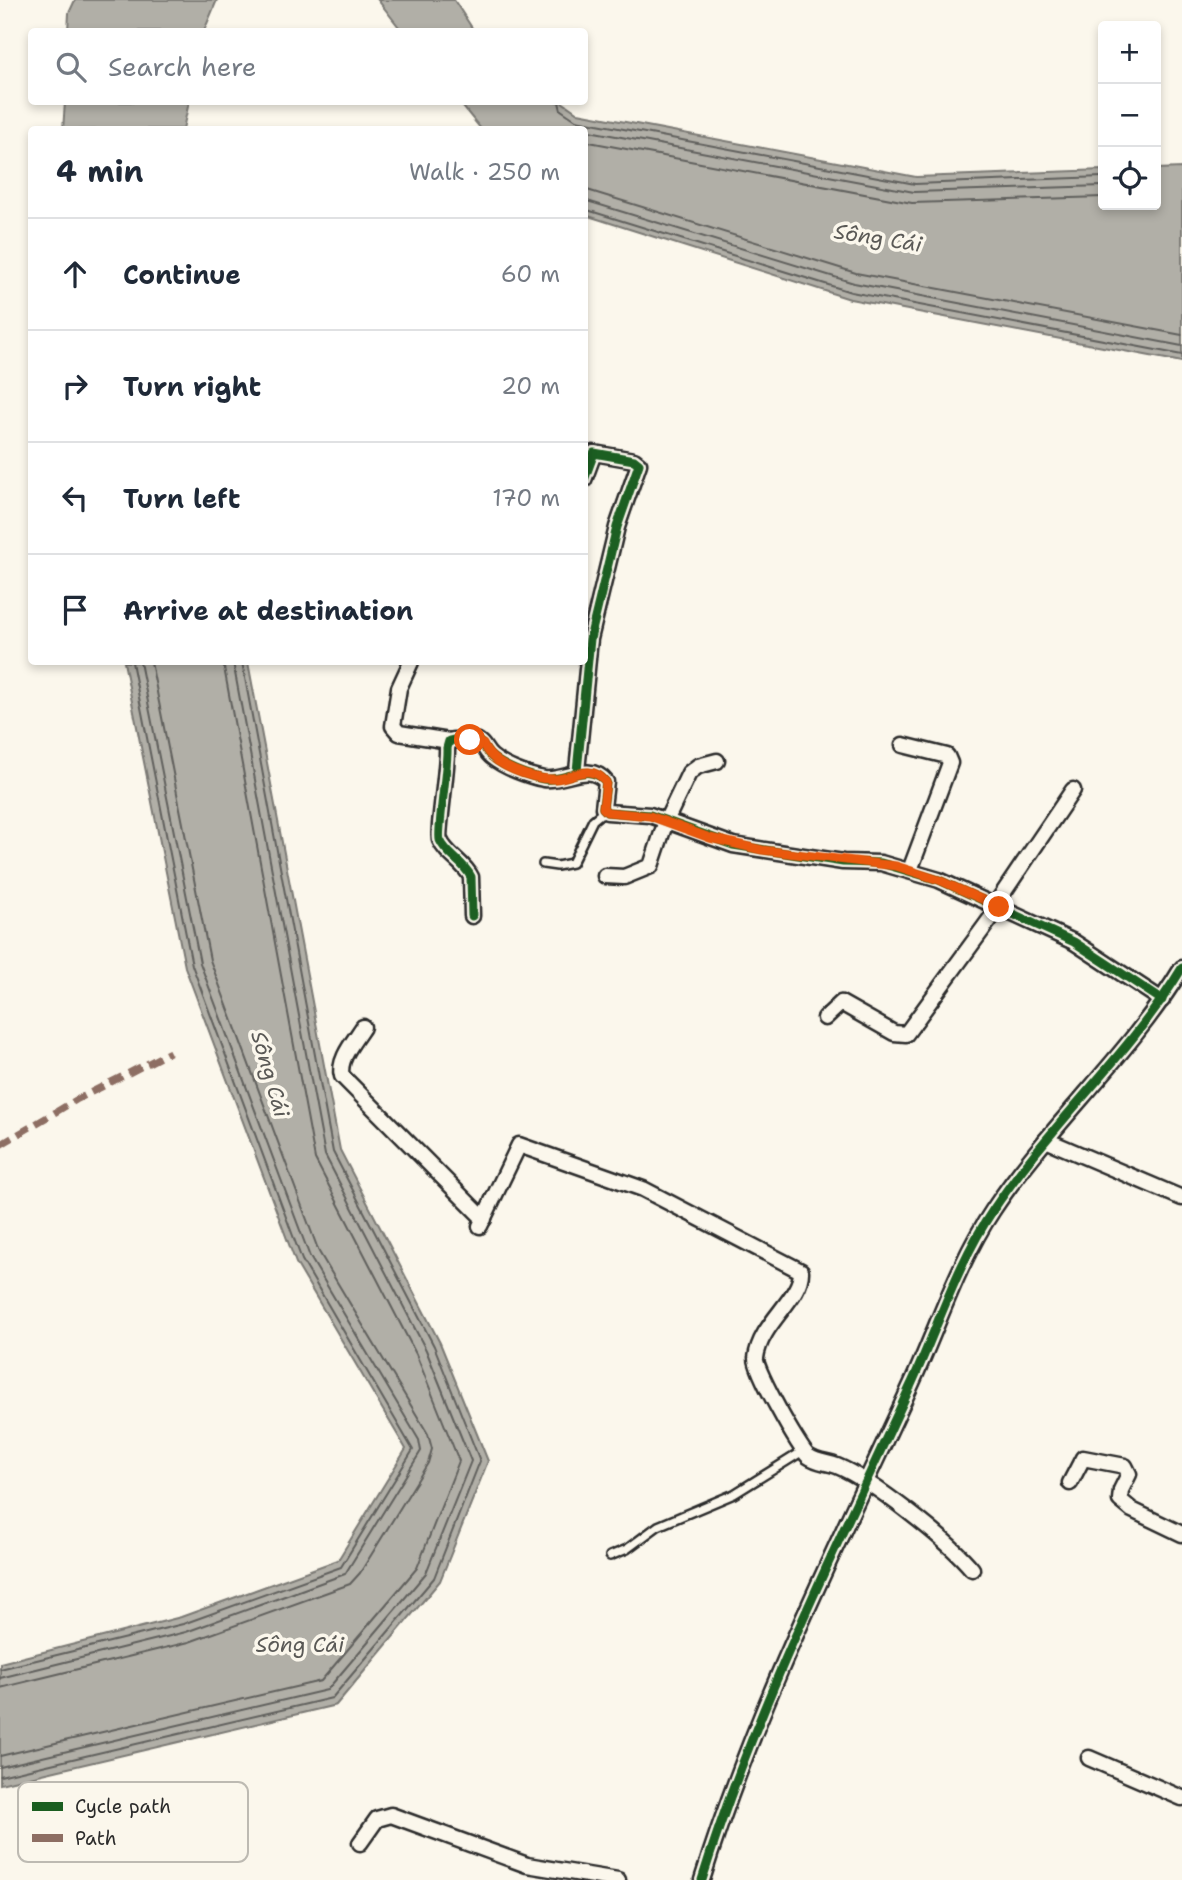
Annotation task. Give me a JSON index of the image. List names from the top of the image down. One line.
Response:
{"water":["Sông Cái"],"legend":["Cycle path","Path"],"page":{"map_buttons":["+","−"],"search":"Search here","heading":["4 min","Walk · 250 m"],"list":[["Continue","60 m"],["Turn right","20 m"],["Turn left","170 m"],"Arrive at destination"]}}
